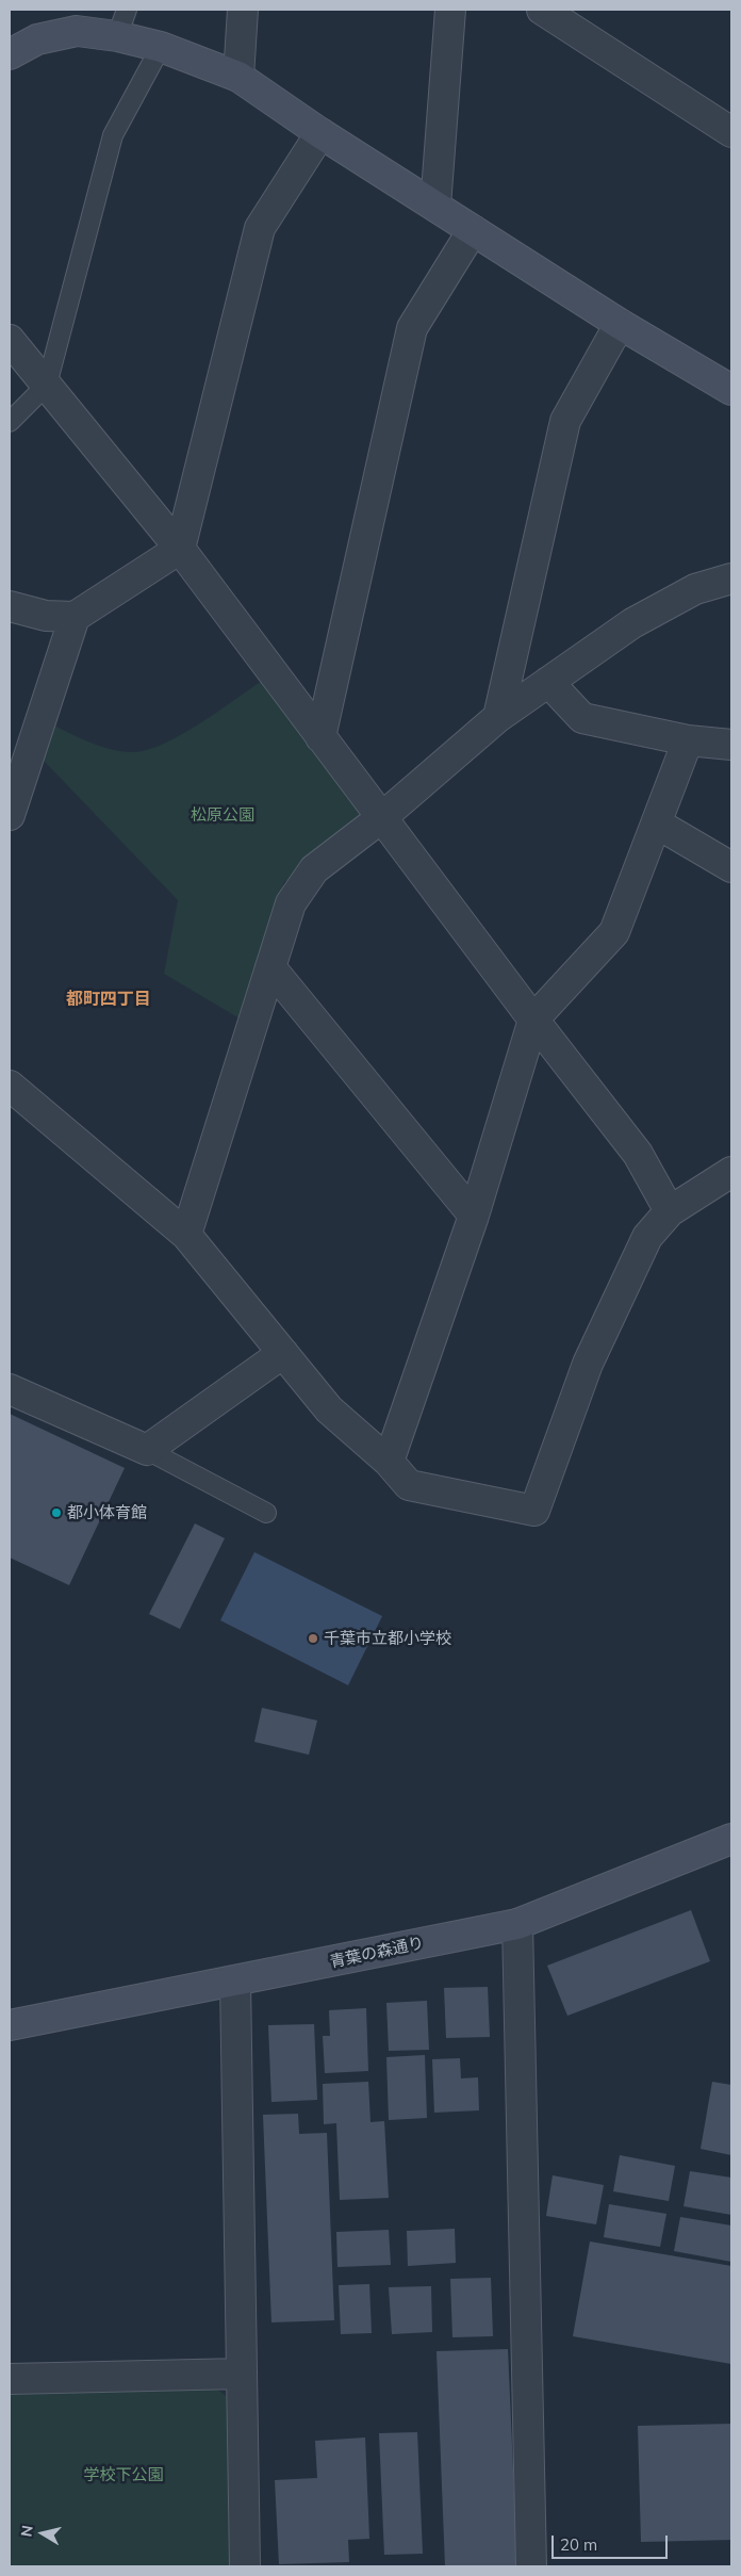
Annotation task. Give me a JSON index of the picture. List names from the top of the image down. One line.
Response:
{"streets":{"street":["青葉の森通り"]},"districts":["都町四丁目"],"parks":["松原公園","学校下公園"],"places":["都小体育館","千葉市立都小学校"],"scale_bar":"20 m","north":"left"}
